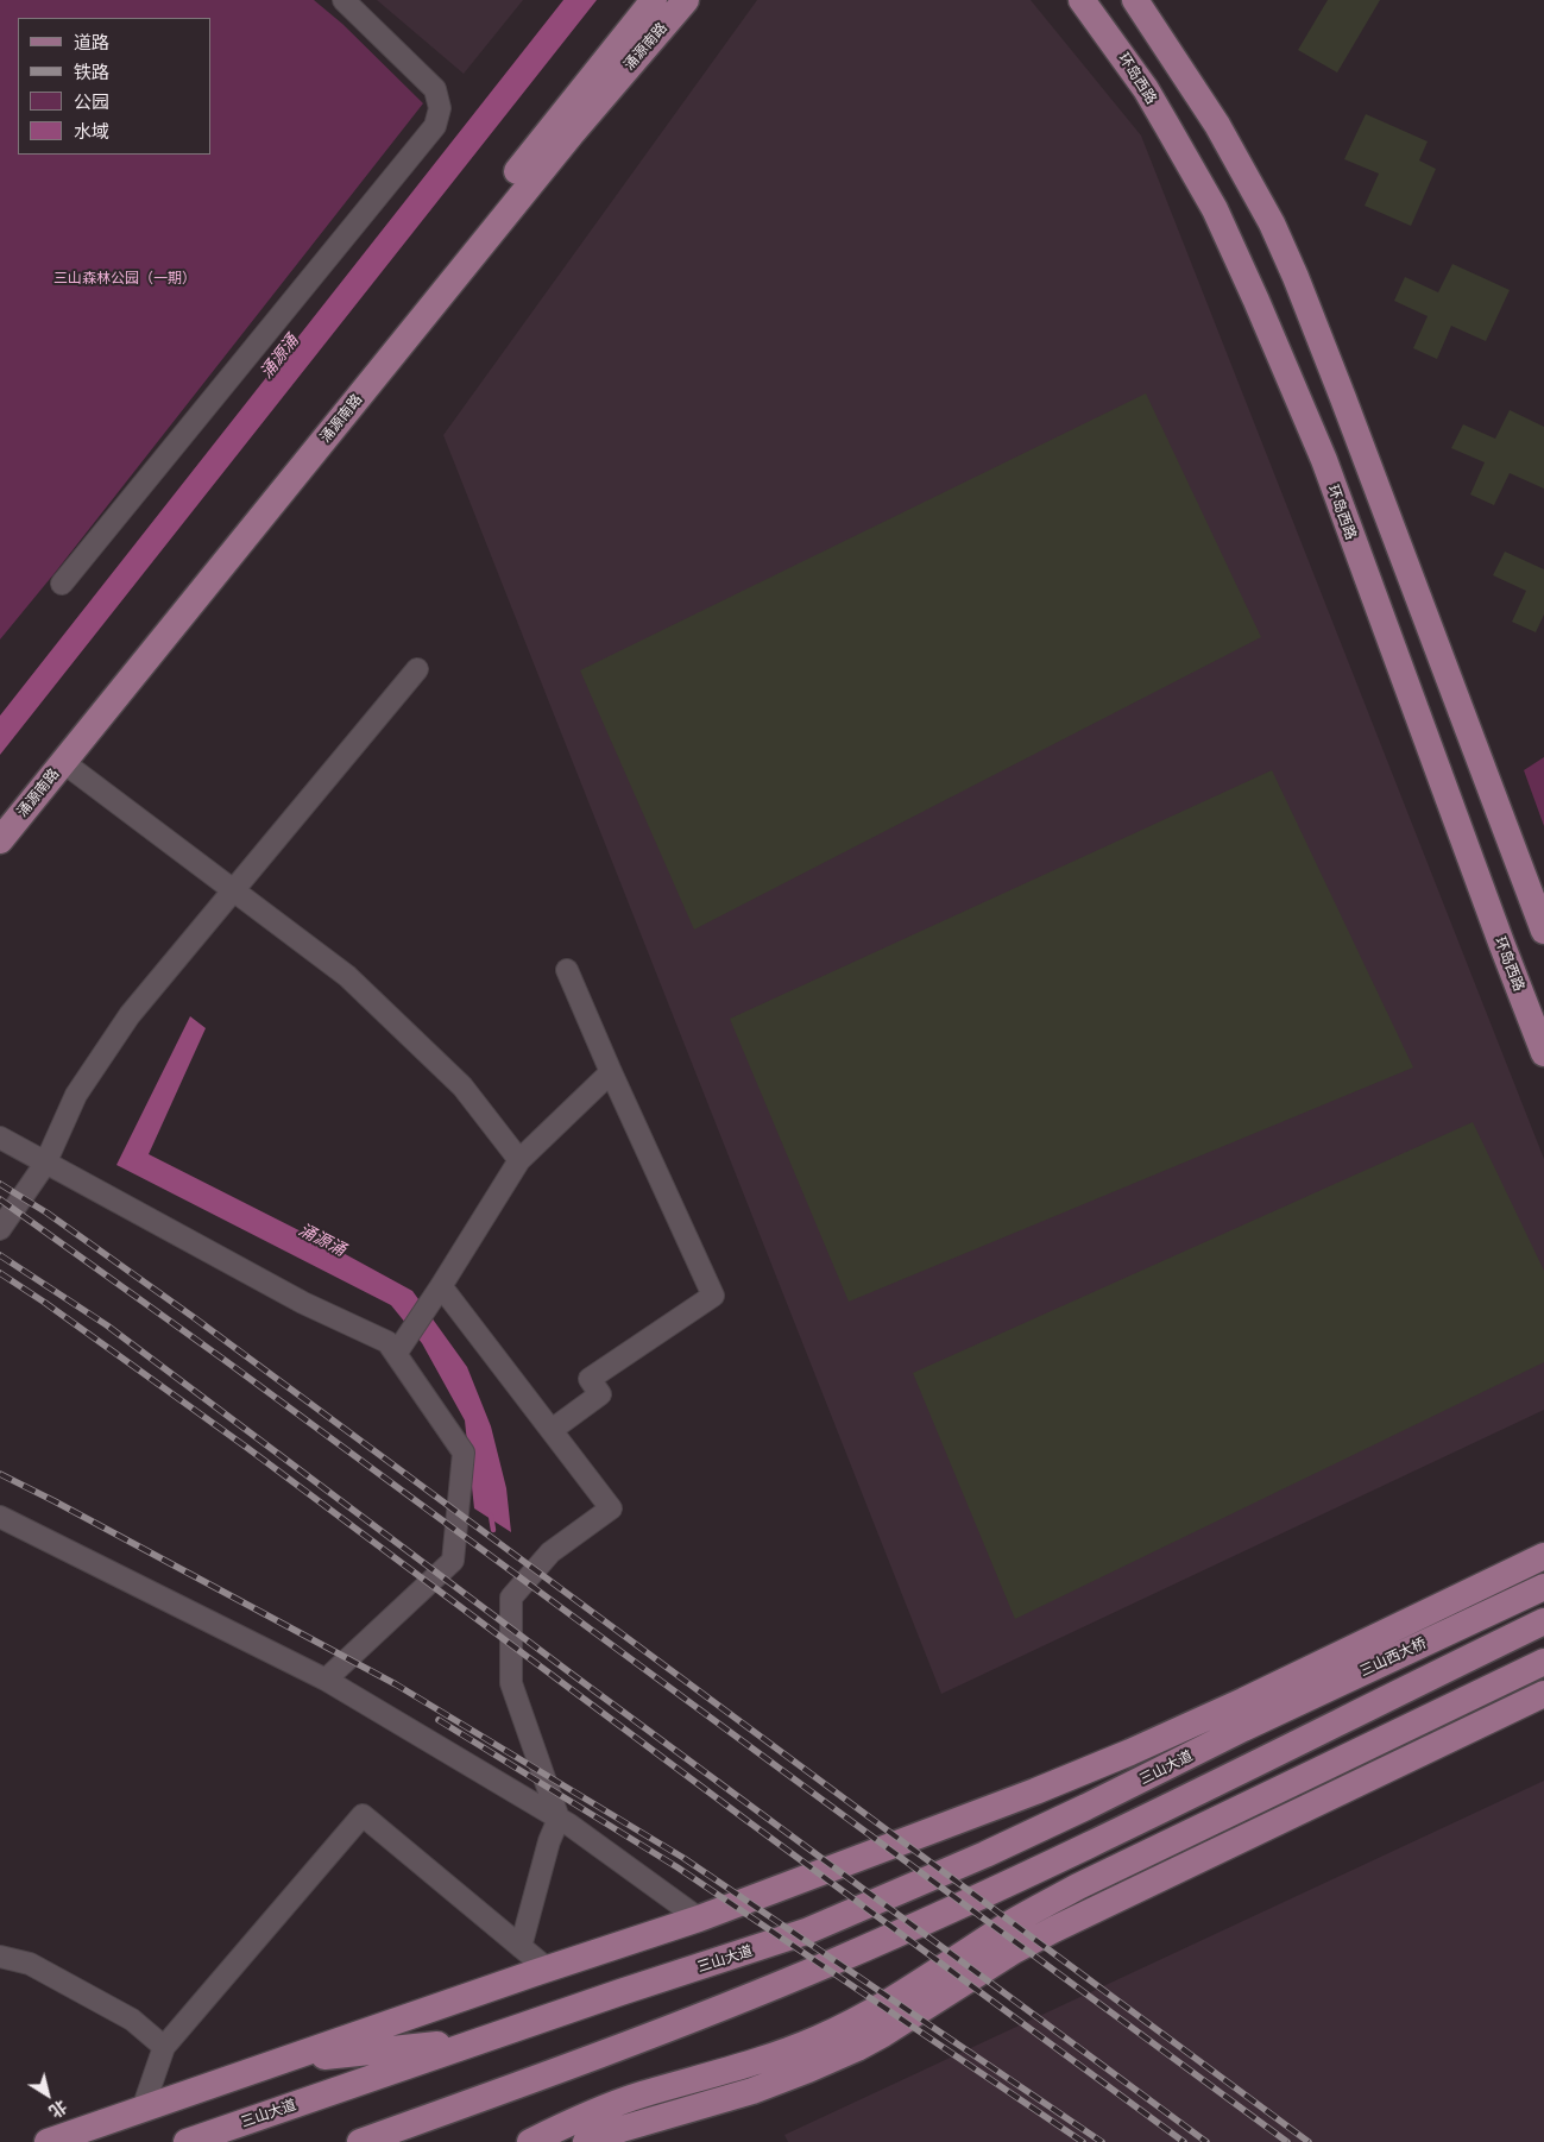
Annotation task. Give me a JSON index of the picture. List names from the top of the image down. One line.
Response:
{"streets":{"main road":["涌源南路","环岛西路","三山西大桥","三山大道"]},"crossings":[["三山西大桥","三山大道"]],"water":["涌源涌"],"parks":["三山森林公园（一期）"],"legend":["道路","铁路","公园","水域"],"north":"bottom right"}
